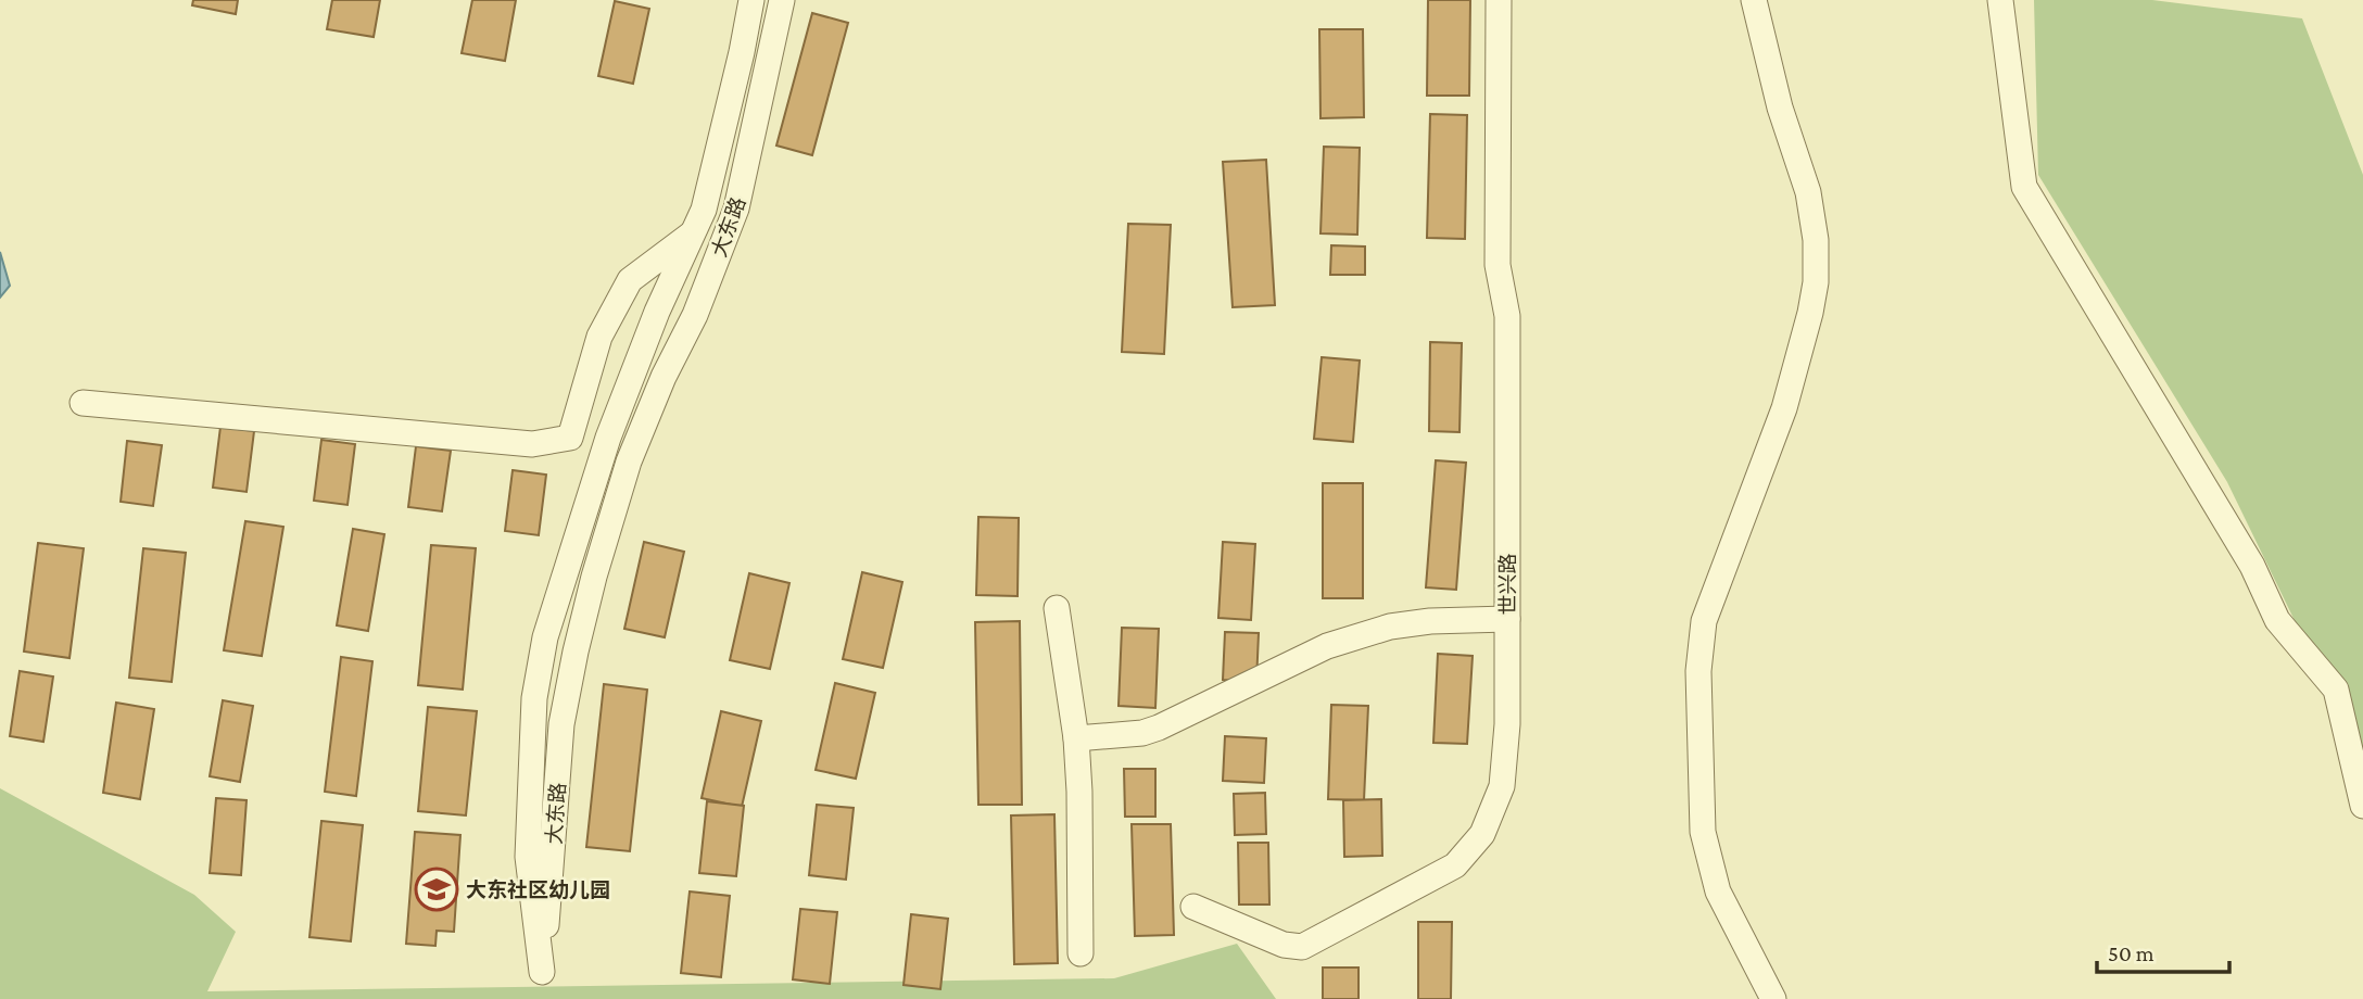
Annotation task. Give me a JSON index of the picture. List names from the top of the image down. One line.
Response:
{"streets":{"street":["大东路","世兴路"]},"places":{"school or university":["大东社区幼儿园"]},"scale_bar":"50 m"}
